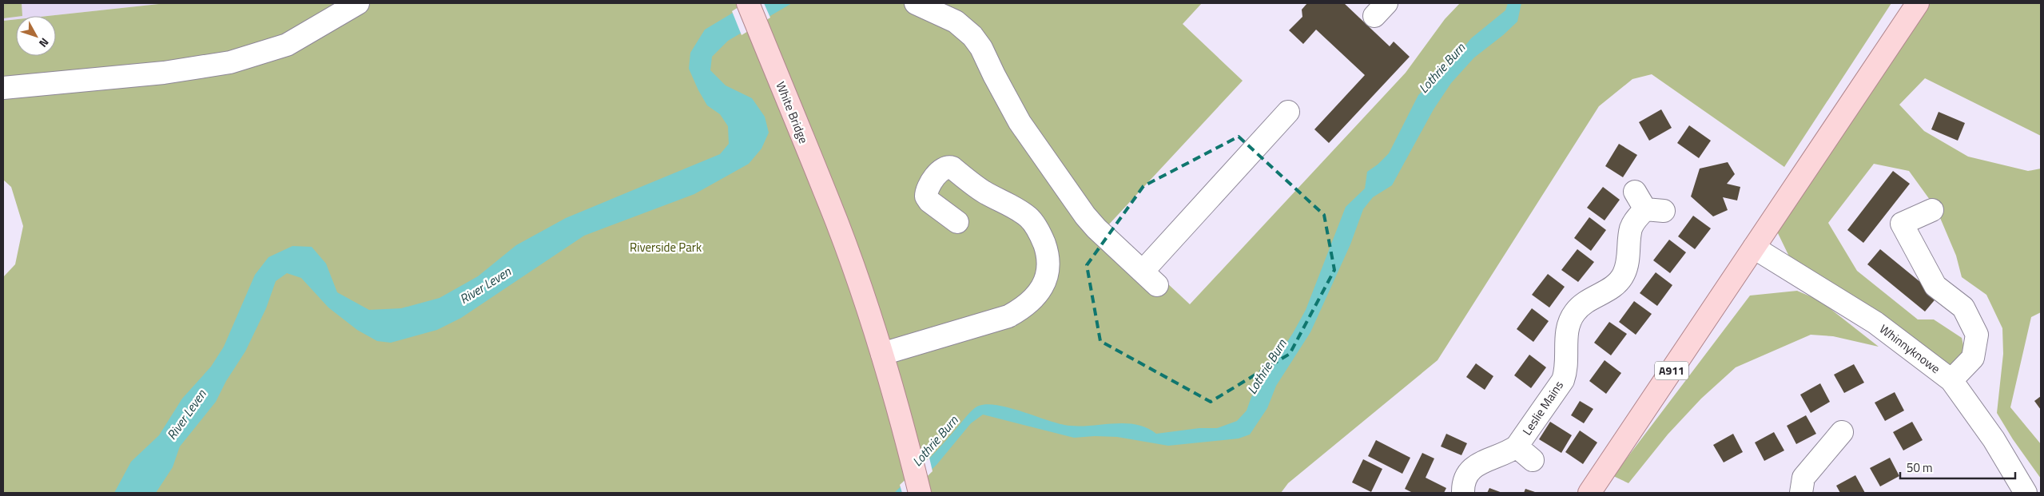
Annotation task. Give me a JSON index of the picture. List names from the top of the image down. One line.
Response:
{"streets":{"main road":["White Bridge","A911"],"street":["Whinnyknowe","Leslie Mains"]},"crossings":[["Whinnyknowe","A911"]],"water":["Lothrie Burn","River Leven"],"parks":["Riverside Park"],"scale_bar":"50 m","north":"bottom right"}
